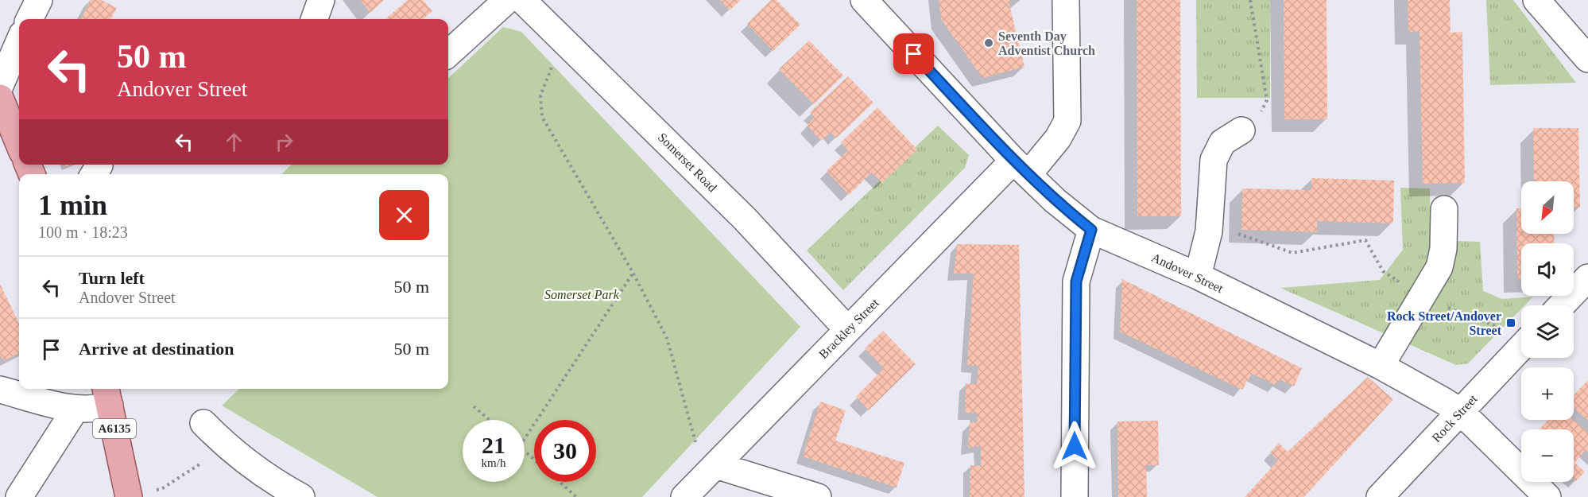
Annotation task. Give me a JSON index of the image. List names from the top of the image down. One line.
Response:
{"streets":{"main road":["A6135"],"street":["Somerset Road","Andover Street","Brackley Street","Rock Street"]},"crossings":[["Somerset Road","Brackley Street"],["Andover Street","Brackley Street"],["Andover Street","Rock Street"]],"parks":["Somerset Park"],"places":{"other":["Seventh Day Adventist Church"],"transit":["Rock Street/Andover Street"]},"north":"bottom left","page":{"turn":["50 m","Andover Street"],"heading":["1 min","100 m · 18:23"],"map_buttons":["+","−"],"list":[{"name":"Turn left","note":"Andover Street","value":"50 m"},{"name":"Arrive at destination","value":"50 m"}],"speed":"21 km/h","limit":"30"}}
